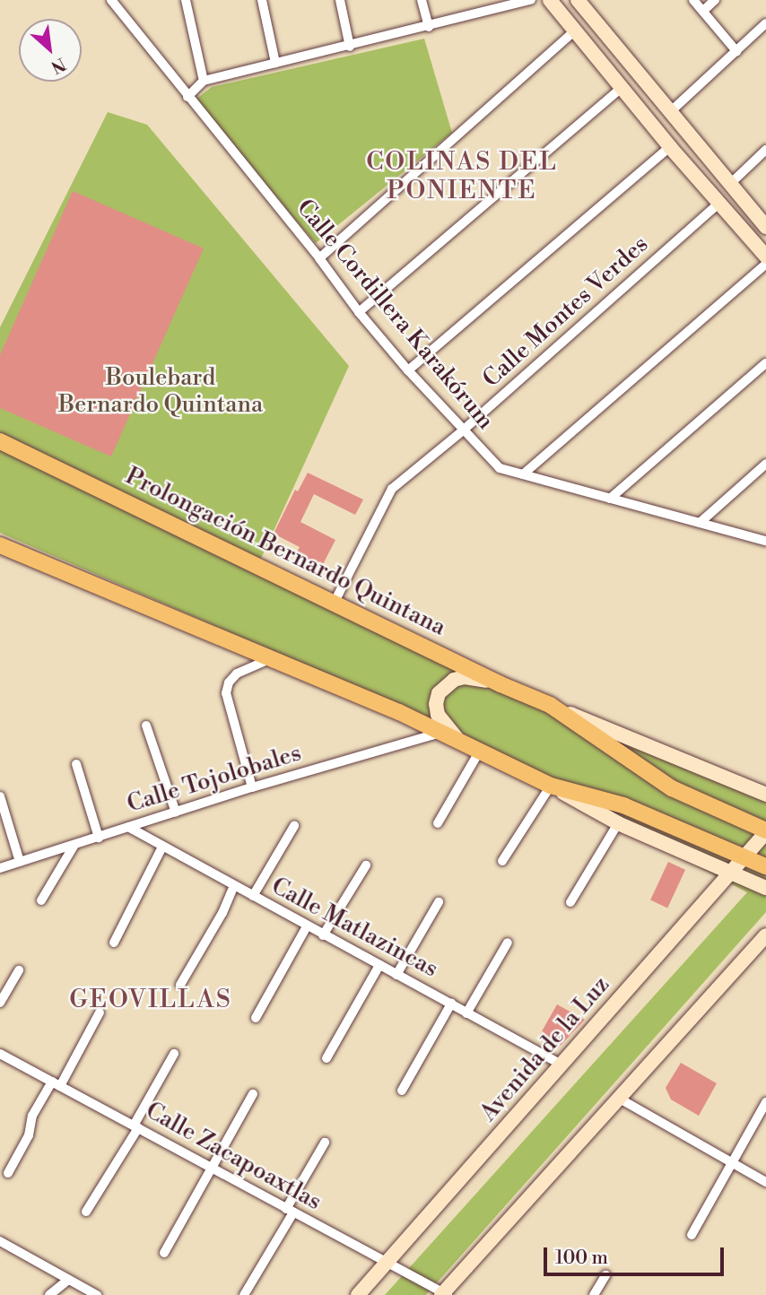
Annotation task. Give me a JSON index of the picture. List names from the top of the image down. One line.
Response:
{"streets":{"main road":["Prolongación Bernardo Quintana","Avenida de la Luz"],"street":["Calle Montes Verdes","Calle Cordillera Karakórum","Calle Tojolobales","Calle Matlazincas","Calle Zacapoaxtlas"]},"crossings":[["Calle Montes Verdes","Calle Cordillera Karakórum"],["Calle Montes Verdes","Prolongación Bernardo Quintana"],["Prolongación Bernardo Quintana","Avenida de la Luz"],["Calle Tojolobales","Calle Matlazincas"],["Calle Matlazincas","Avenida de la Luz"],["Avenida de la Luz","Calle Zacapoaxtlas"]],"districts":["COLINAS DEL PONIENTE","GEOVILLAS"],"parks":["Boulebard Bernardo Quintana"],"scale_bar":"100 m","north":"bottom right"}
